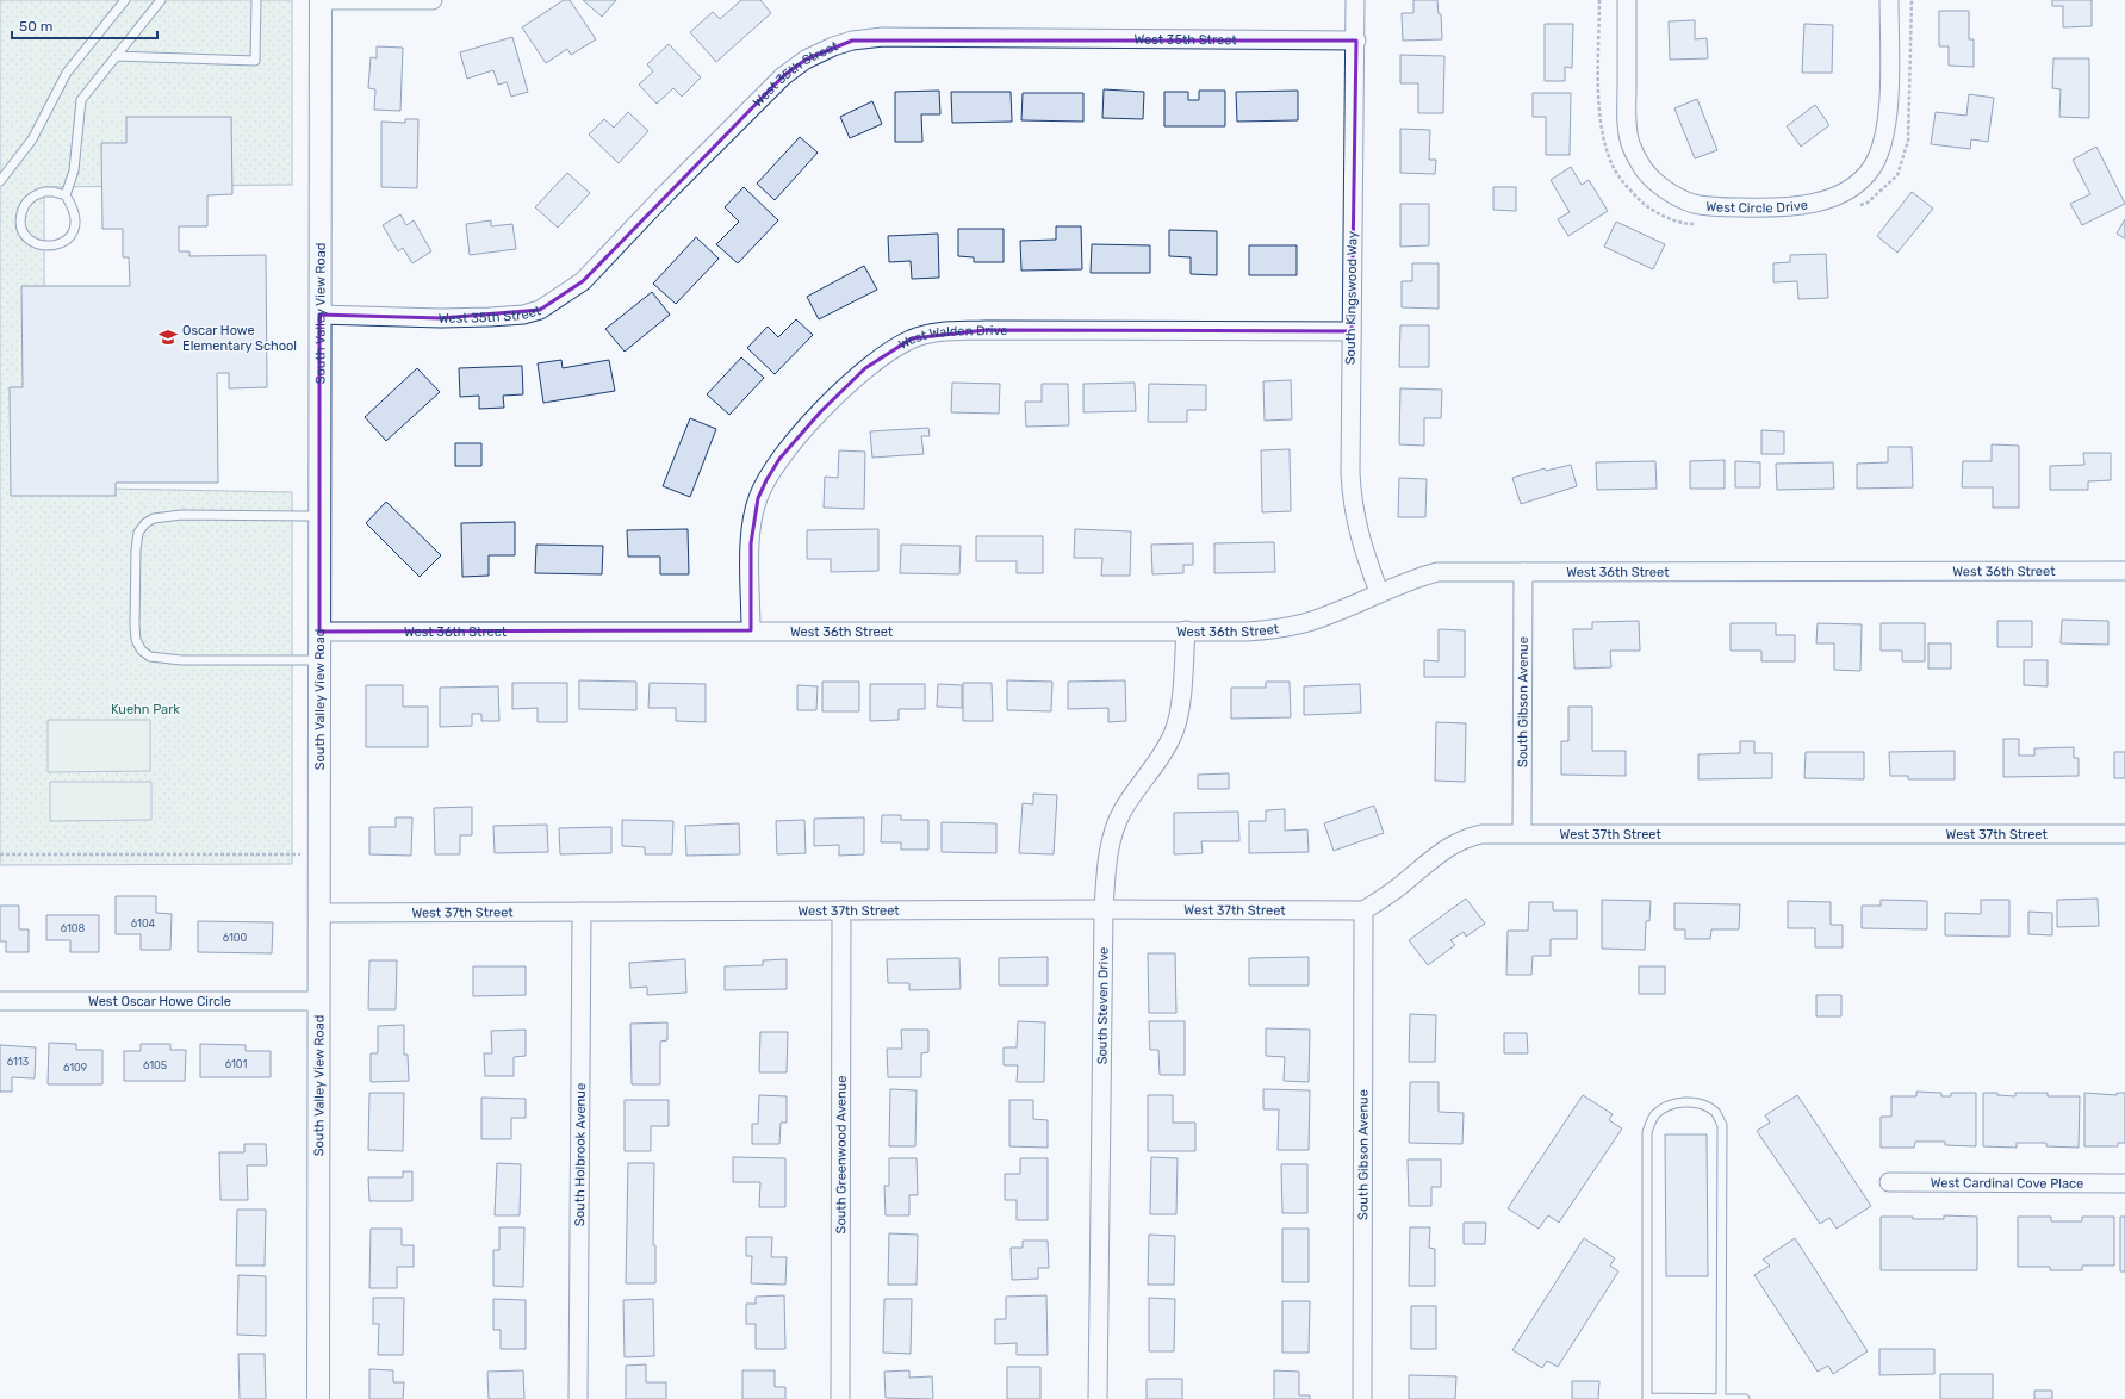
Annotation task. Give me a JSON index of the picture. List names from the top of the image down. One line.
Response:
{"streets":{"street":["West 35th Street","West Circle Drive","South Kingswood Way","South Valley View Road","West Walden Drive","West 36th Street","South Gibson Avenue","West 37th Street","West Oscar Howe Circle","South Steven Drive","South Holbrook Avenue","South Greenwood Avenue","West Cardinal Cove Place"]},"crossings":[["West 35th Street","South Kingswood Way"],["West 35th Street","South Valley View Road"],["South Kingswood Way","West Walden Drive"],["South Kingswood Way","West 36th Street"],["South Valley View Road","West 36th Street"],["South Valley View Road","West 37th Street"],["South Valley View Road","West Oscar Howe Circle"],["West Walden Drive","West 36th Street"],["West 36th Street","South Gibson Avenue"],["West 36th Street","South Steven Drive"],["South Gibson Avenue","West 37th Street"],["West 37th Street","South Steven Drive"],["West 37th Street","South Holbrook Avenue"],["West 37th Street","South Greenwood Avenue"]],"parks":["Kuehn Park"],"places":{"school or university":["Oscar Howe Elementary School"]},"house_numbers":["6104","6108","6100","6113","6101","6105","6109"],"scale_bar":"50 m"}
